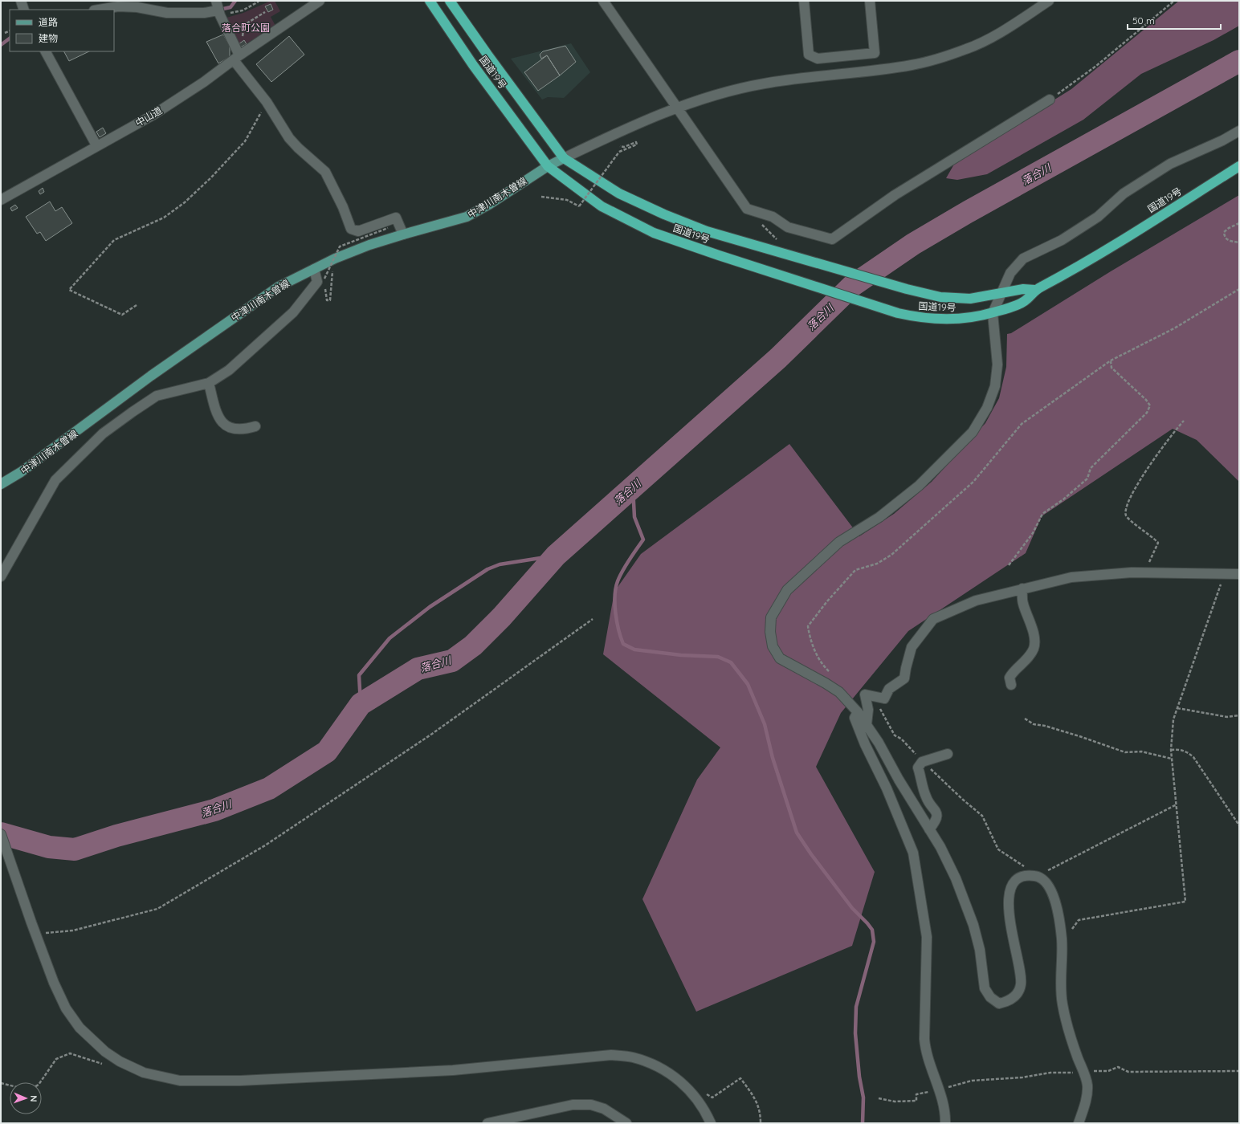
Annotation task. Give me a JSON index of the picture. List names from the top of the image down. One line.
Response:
{"streets":{"highway":["国道19号"],"main road":["中津川南木曽線"],"street":["中山道"]},"crossings":[["国道19号","中津川南木曽線"]],"water":["落合川"],"parks":["落合町公園"],"legend":["道路","建物"],"scale_bar":"50 m","north":"right"}
